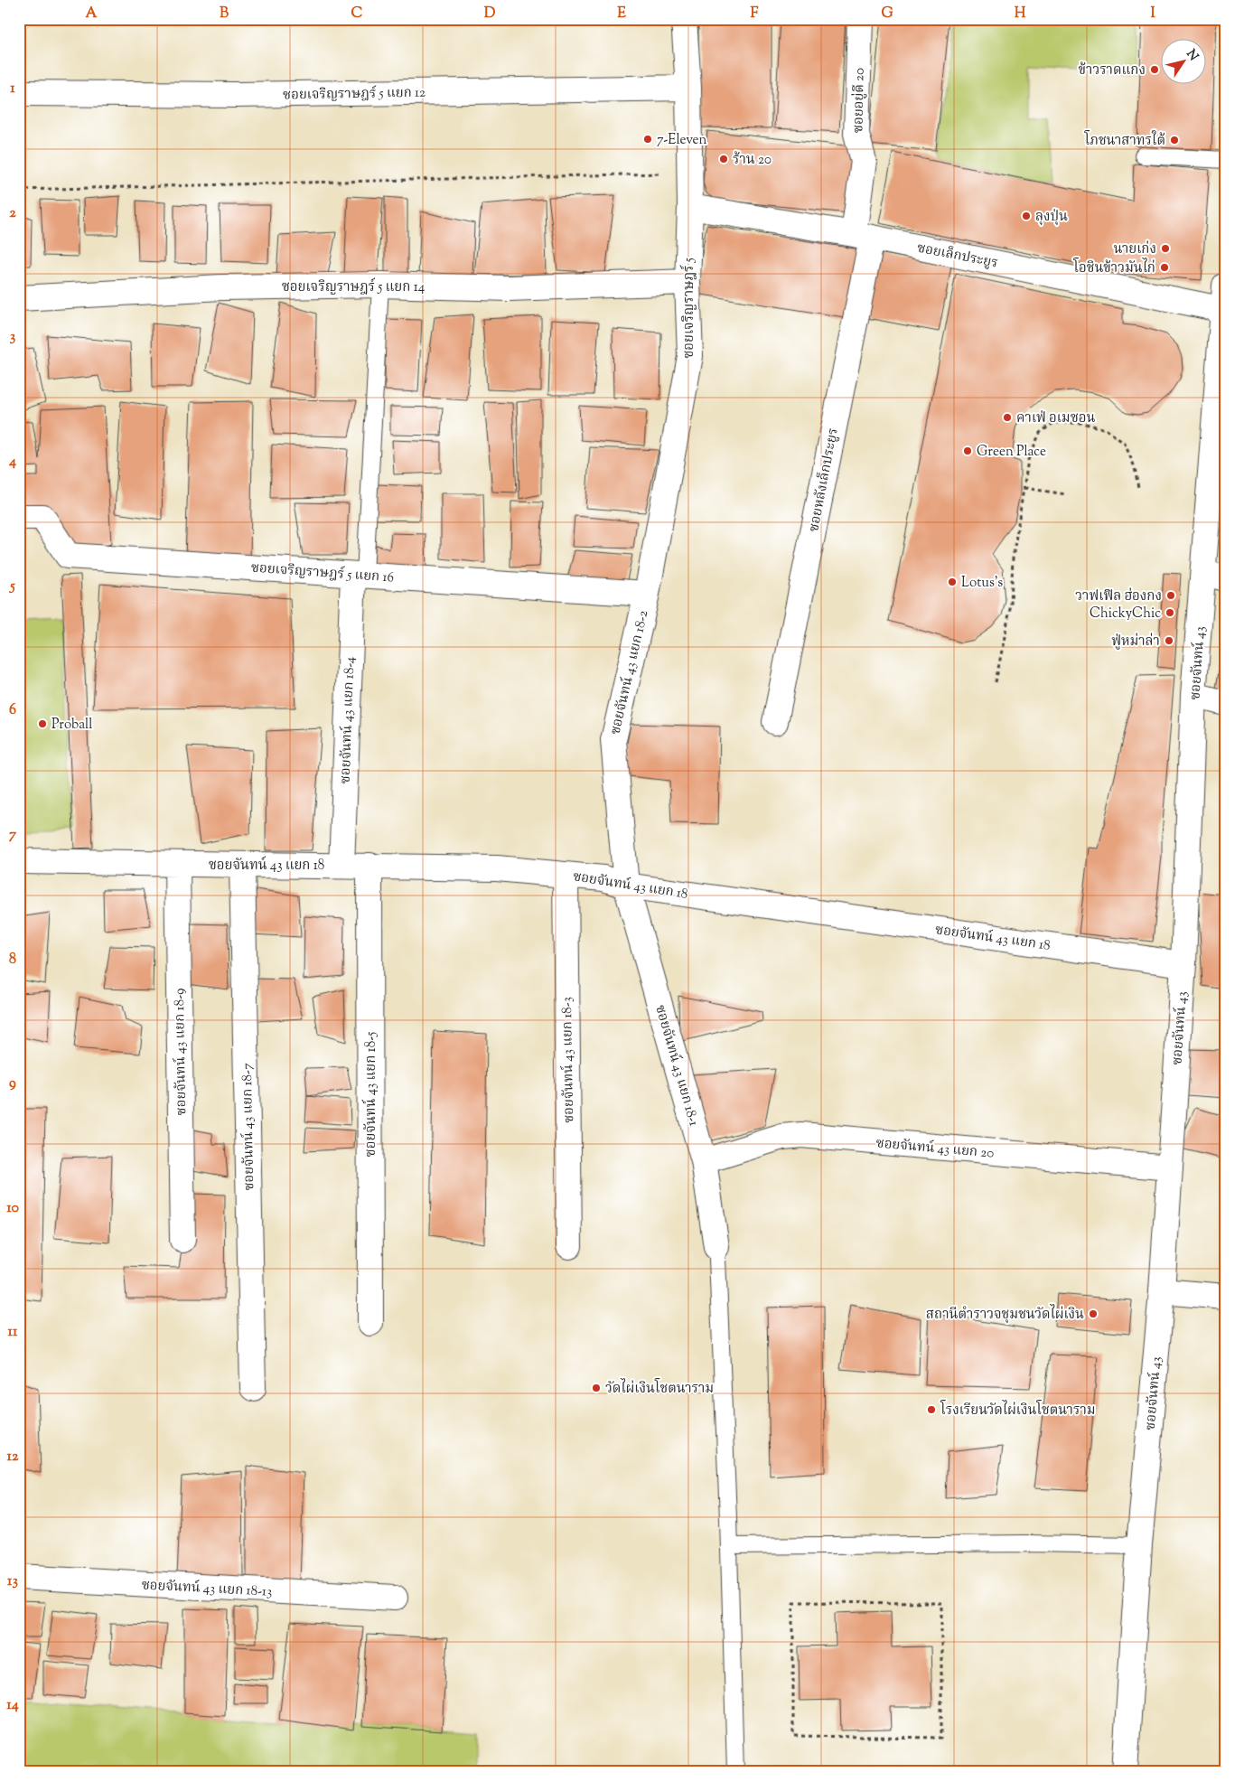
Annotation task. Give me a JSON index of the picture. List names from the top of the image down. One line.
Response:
{"streets":{"street":["ซอยเจริญราษฎร์ 5 แยก 12","ซอยอยู่ดี 20","ซอยเล็กประยูร","ซอยเจริญราษฎร์ 5 แยก 14","ซอยเจริญราษฎร์ 5","ซอยหลังเล็กประยูร","ซอยเจริญราษฎร์ 5 แยก 16","ซอยจันทน์ 43","ซอยจันทน์ 43 แยก 18-2","ซอยจันทน์ 43 แยก 18-4","ซอยจันทน์ 43 แยก 18","ซอยจันทน์ 43 แยก 18-9","ซอยจันทน์ 43 แยก 18-3","ซอยจันทน์ 43 แยก 18-1","ซอยจันทน์ 43 แยก 18-5","ซอยจันทน์ 43 แยก 18-7","ซอยจันทน์ 43 แยก 20","ซอยจันทน์ 43 แยก 18-13"]},"crossings":[["ซอยเจริญราษฎร์ 5 แยก 12","ซอยเจริญราษฎร์ 5"],["ซอยอยู่ดี 20","ซอยเล็กประยูร"],["ซอยอยู่ดี 20","ซอยหลังเล็กประยูร"],["ซอยเล็กประยูร","ซอยเจริญราษฎร์ 5"],["ซอยเล็กประยูร","ซอยหลังเล็กประยูร"],["ซอยเล็กประยูร","ซอยจันทน์ 43"],["ซอยเจริญราษฎร์ 5 แยก 14","ซอยเจริญราษฎร์ 5"],["ซอยเจริญราษฎร์ 5","ซอยเจริญราษฎร์ 5 แยก 16"],["ซอยเจริญราษฎร์ 5","ซอยจันทน์ 43 แยก 18-2"],["ซอยเจริญราษฎร์ 5 แยก 16","ซอยจันทน์ 43 แยก 18-2"],["ซอยเจริญราษฎร์ 5 แยก 16","ซอยจันทน์ 43 แยก 18-4"],["ซอยจันทน์ 43","ซอยจันทน์ 43 แยก 18"],["ซอยจันทน์ 43","ซอยจันทน์ 43 แยก 20"],["ซอยจันทน์ 43 แยก 18-2","ซอยจันทน์ 43 แยก 18"],["ซอยจันทน์ 43 แยก 18-2","ซอยจันทน์ 43 แยก 18-1"],["ซอยจันทน์ 43 แยก 18-4","ซอยจันทน์ 43 แยก 18"],["ซอยจันทน์ 43 แยก 18","ซอยจันทน์ 43 แยก 18-9"],["ซอยจันทน์ 43 แยก 18","ซอยจันทน์ 43 แยก 18-3"],["ซอยจันทน์ 43 แยก 18","ซอยจันทน์ 43 แยก 18-1"],["ซอยจันทน์ 43 แยก 18","ซอยจันทน์ 43 แยก 18-5"],["ซอยจันทน์ 43 แยก 18","ซอยจันทน์ 43 แยก 18-7"],["ซอยจันทน์ 43 แยก 18-1","ซอยจันทน์ 43 แยก 20"]],"places":["ข้าวราดแกง","7-Eleven","โภชนาสาทรใต้","ร้าน 20","ลุงปุ่น","นายเก่ง","โอชินข้าวมันไก่","คาเฟ่ อเมซอน","Green Place","Lotus's","วาฟเฟิล ฮ่องกง","ChickyChic","ฟู่หม่าล่า","Proball","สถานีตำราวจชุมชนวัดไผ่เงิน","วัดไผ่เงินโชตนาราม","โรงเรียนวัดไผ่เงินโชตนาราม"],"north":"top right","grid":{"columns":["A","B","C","D","E","F","G","H","I"],"rows":["1","2","3","4","5","6","7","8","9","10","11","12","13","14"]}}
